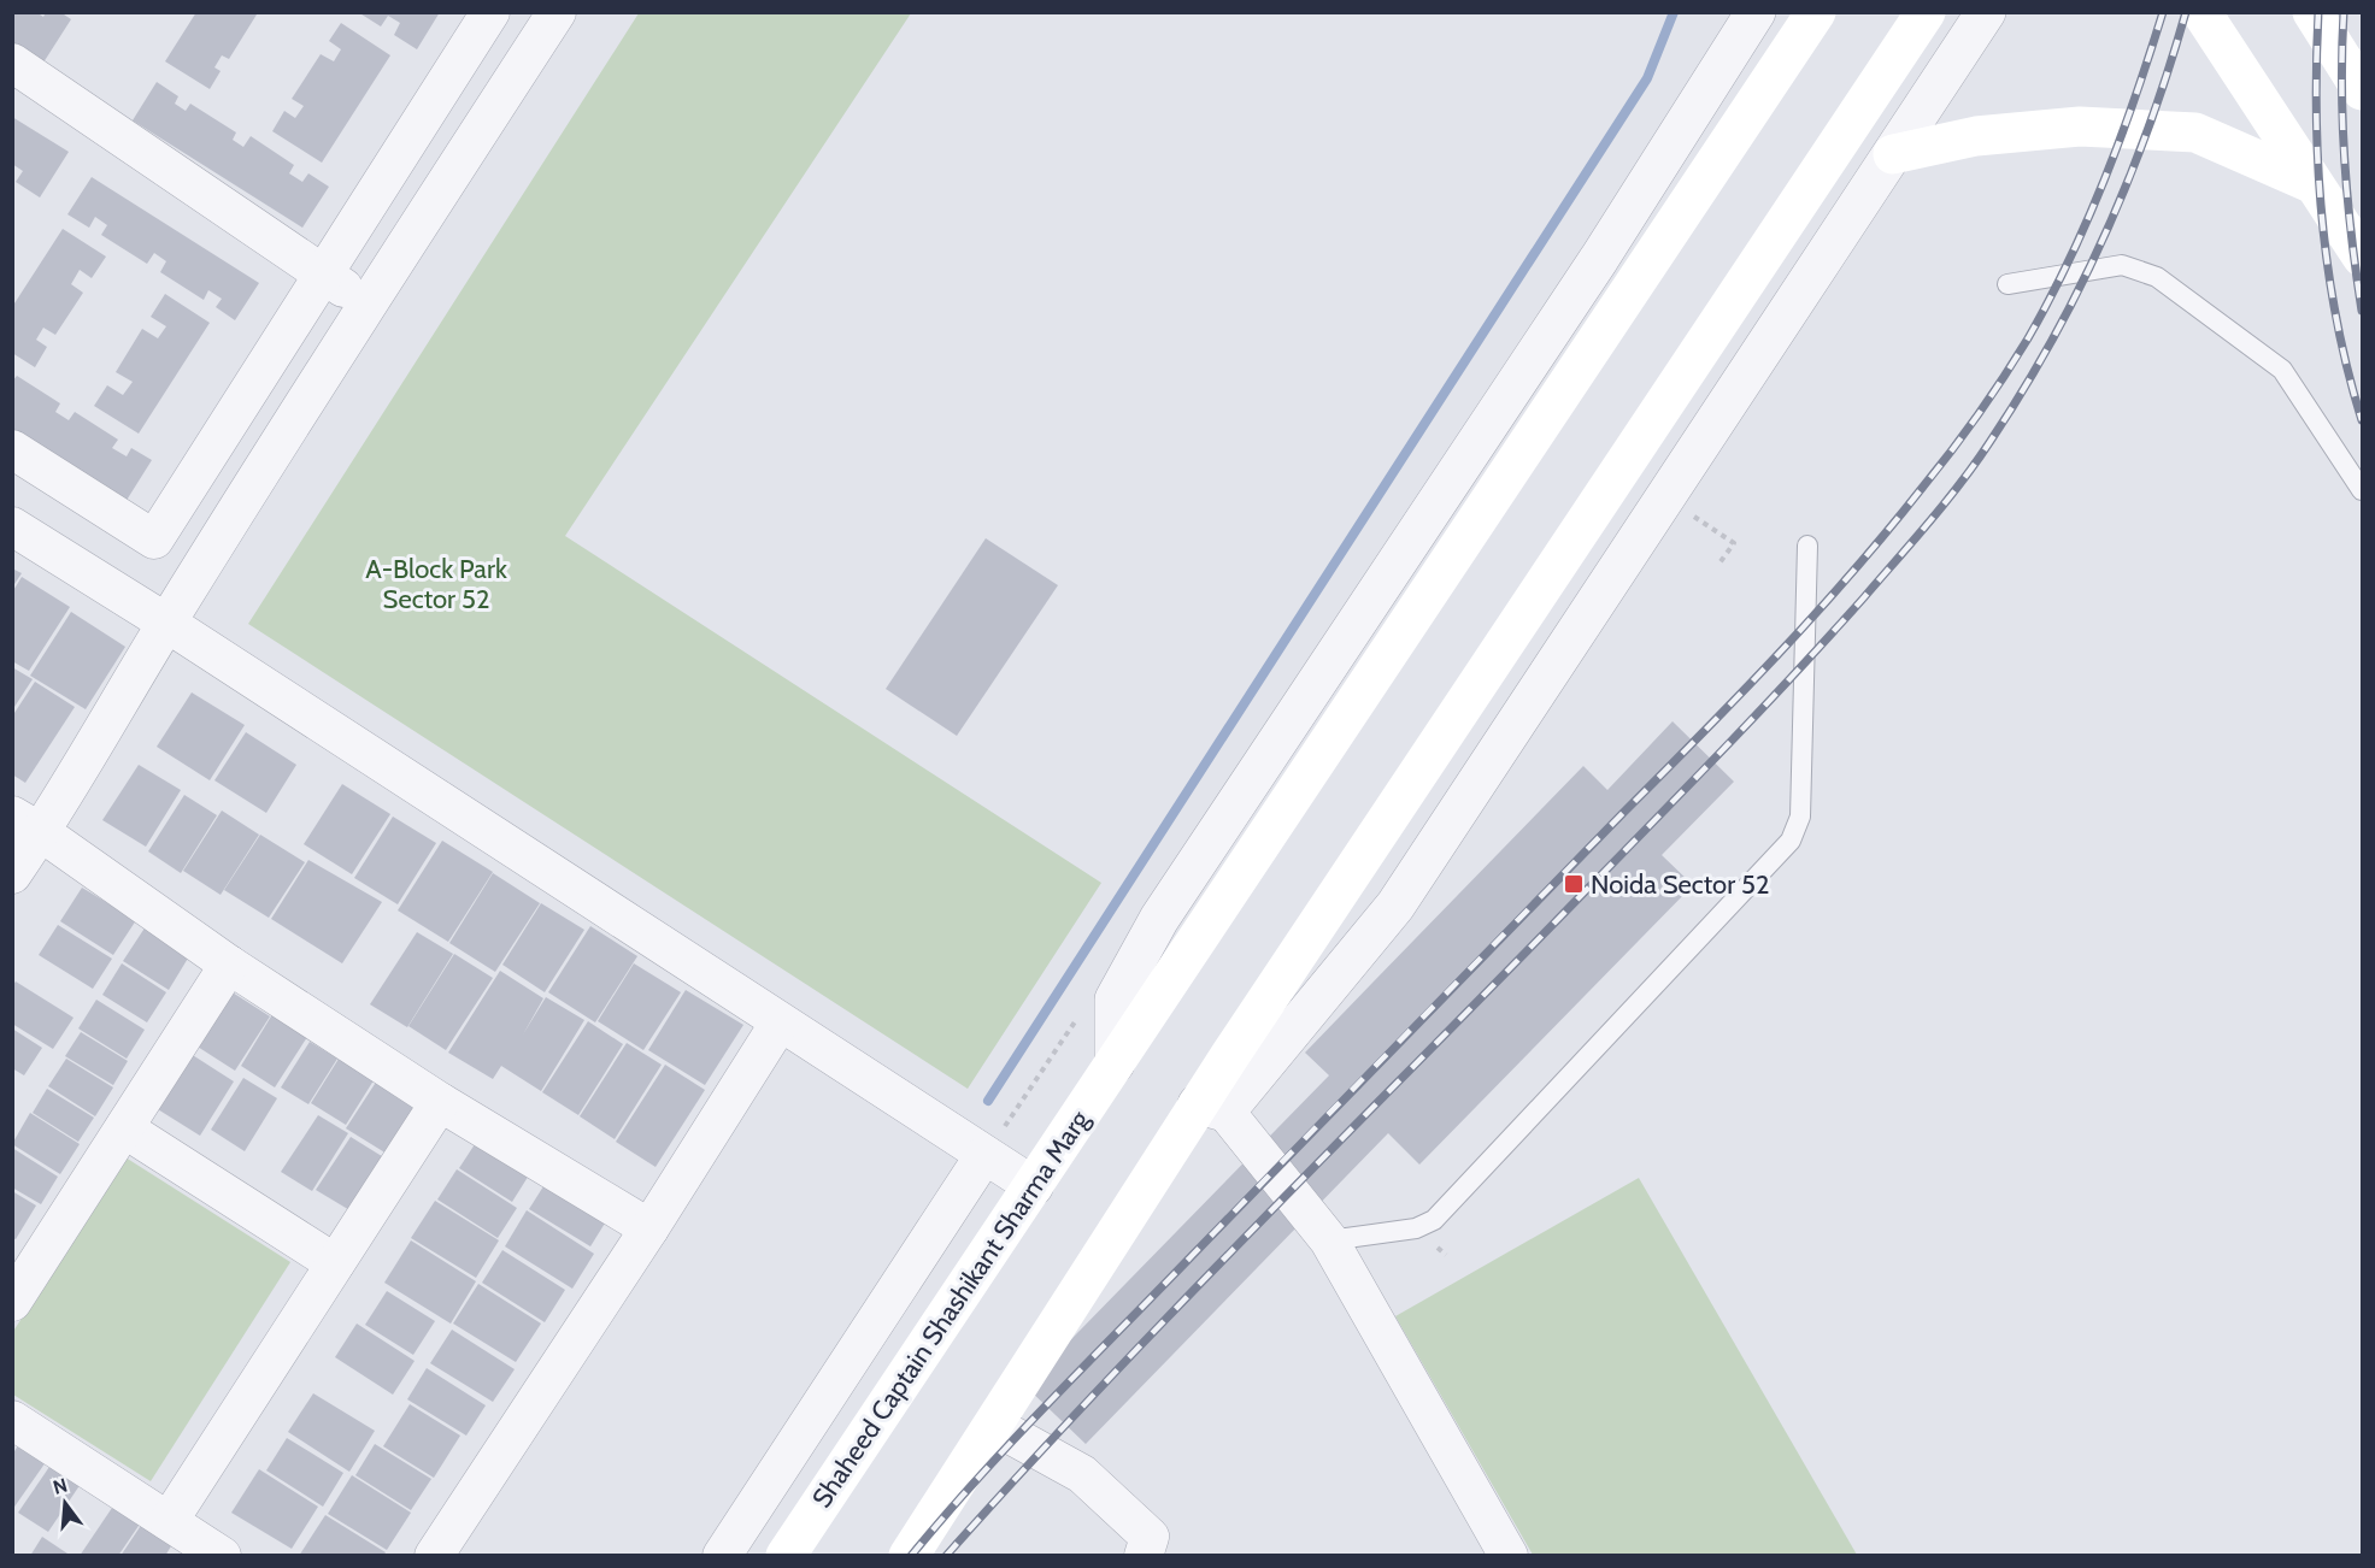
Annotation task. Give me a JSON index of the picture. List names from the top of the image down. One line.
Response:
{"streets":{"main road":["Shaheed Captain Shashikant Sharma Marg"]},"parks":["A-Block Park Sector 52"],"places":{"transit":["Noida Sector 52"]},"north":"top"}
